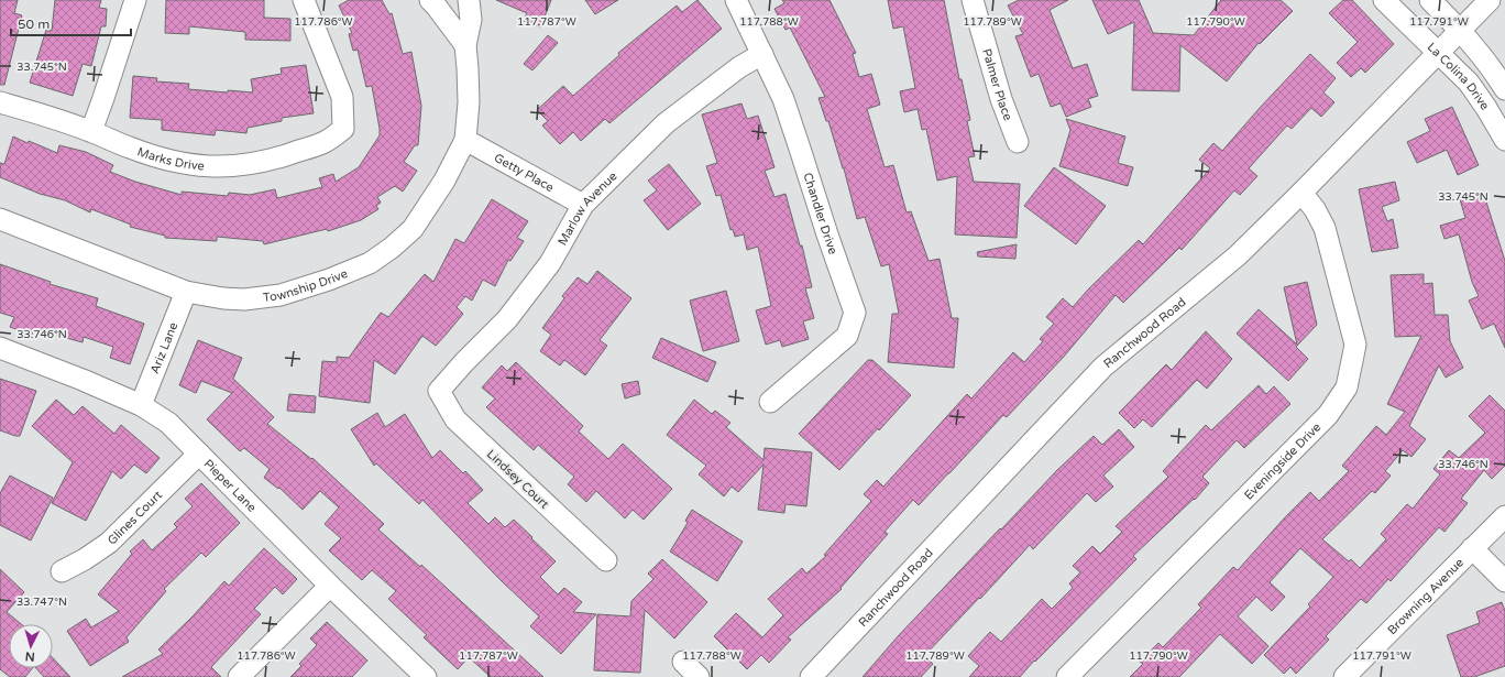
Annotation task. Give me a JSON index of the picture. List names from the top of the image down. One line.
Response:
{"streets":{"street":["La Colina Drive","Palmer Place","Marks Drive","Getty Place","Marlow Avenue","Chandler Drive","Township Drive","Ranchwood Road","Ariz Lane","Eveningside Drive","Lindsey Court","Pieper Lane","Glines Court","Browning Avenue"]},"crossings":[["La Colina Drive","Ranchwood Road"],["Getty Place","Marlow Avenue"],["Getty Place","Township Drive"],["Marlow Avenue","Chandler Drive"],["Marlow Avenue","Lindsey Court"],["Township Drive","Ariz Lane"],["Ranchwood Road","Eveningside Drive"],["Ariz Lane","Pieper Lane"],["Pieper Lane","Glines Court"]],"scale_bar":"50 m","north":"bottom","coordinates":["117.786°W","117.787°W","117.788°W","117.789°W","117.791°W","117.790°W","33.745°N","33.746°N","33.747°N"]}
